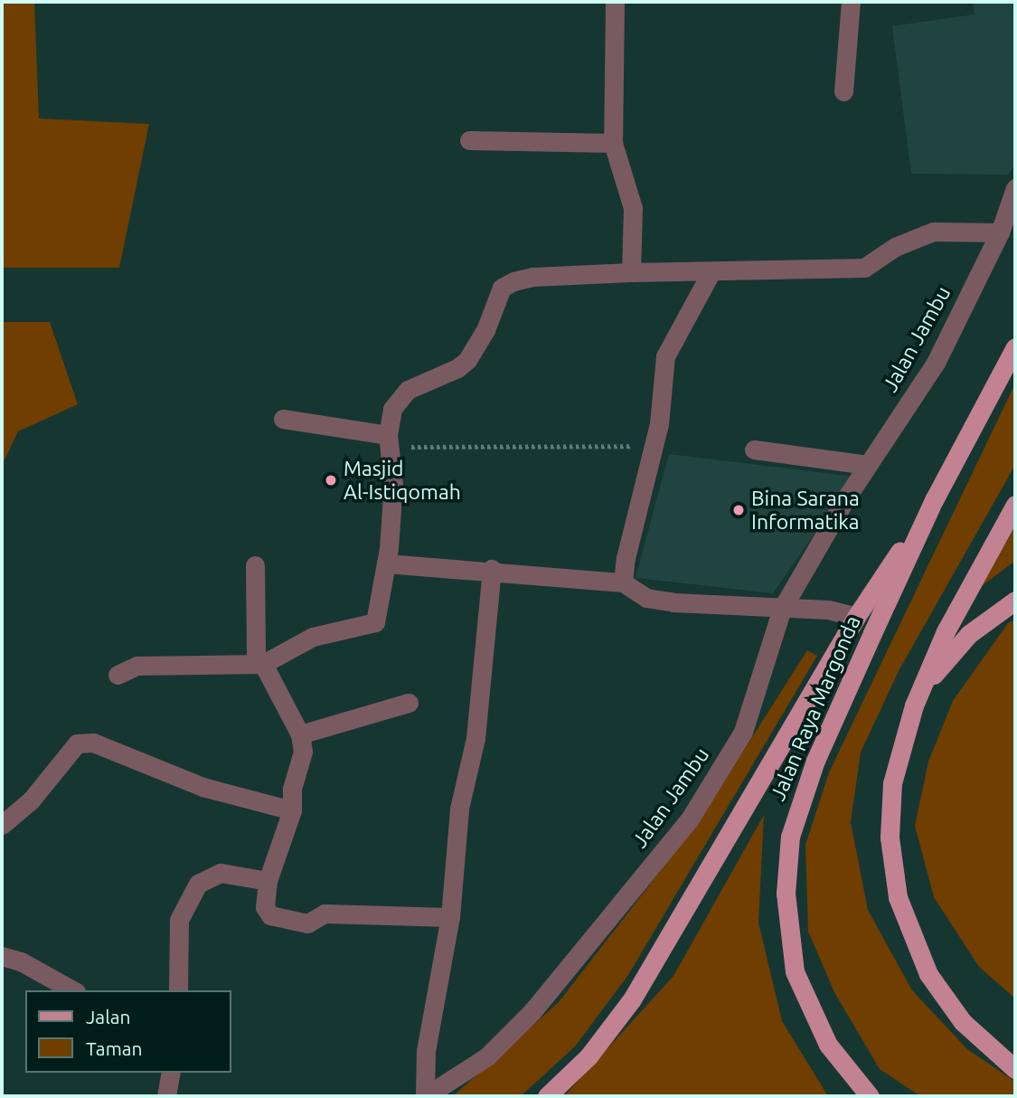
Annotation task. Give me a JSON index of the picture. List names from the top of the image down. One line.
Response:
{"streets":{"main road":["Jalan Raya Margonda"],"street":["Jalan Jambu"]},"places":["Masjid Al-Istiqomah","Bina Sarana Informatika"],"legend":["Jalan","Taman"]}
